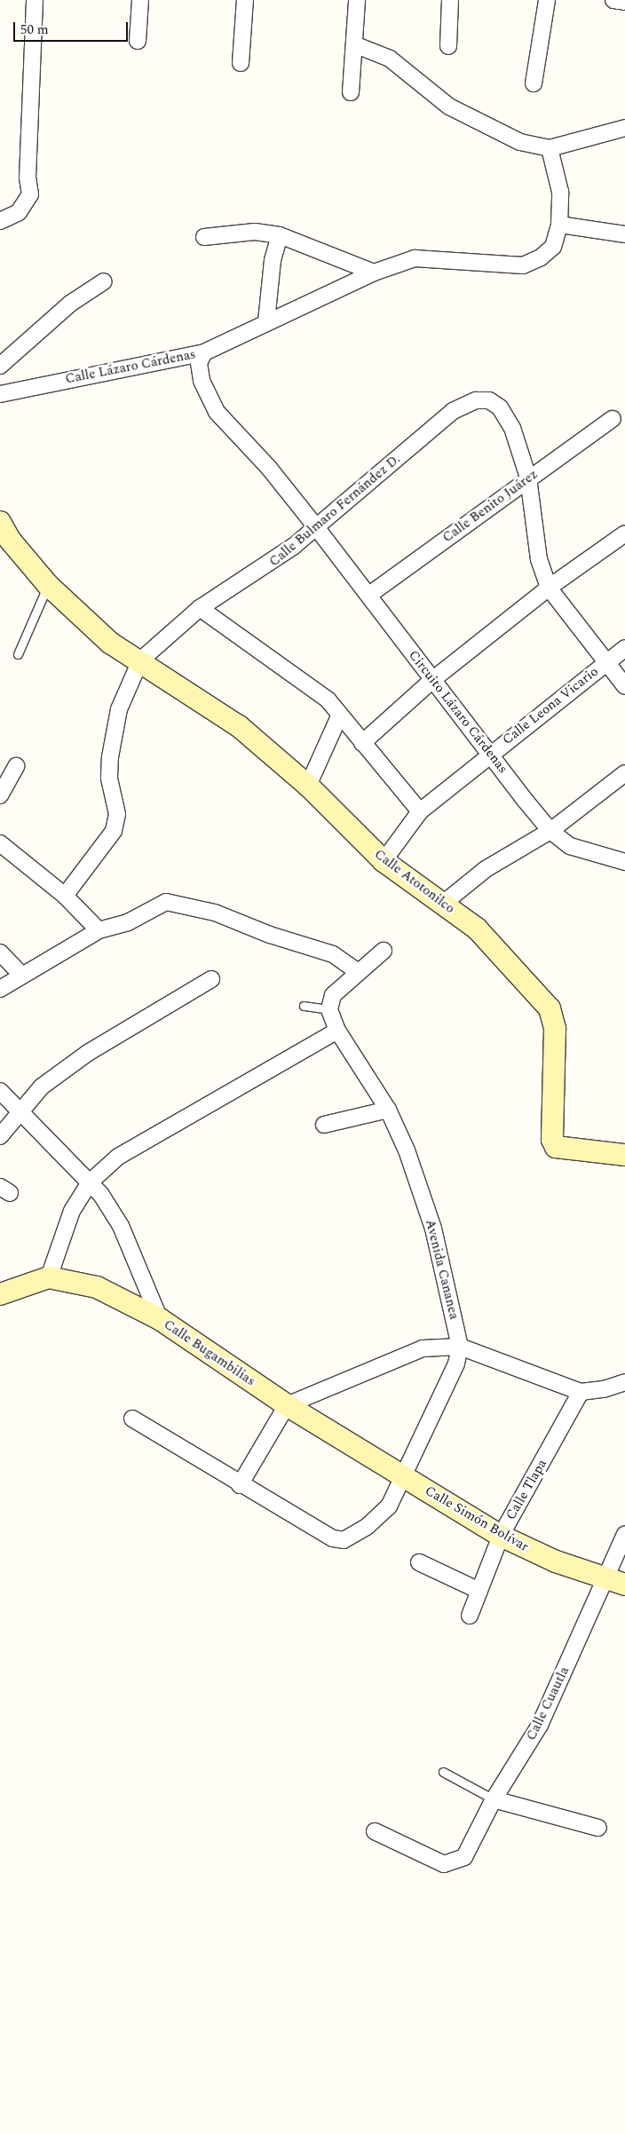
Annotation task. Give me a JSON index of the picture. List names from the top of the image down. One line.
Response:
{"streets":{"street":["Calle Lázaro Cárdenas","Calle Benito Juárez","Calle Bulmaro Fernández D.","Calle Leona Vicario","Circuito Lázaro Cárdenas","Calle Atotonilco","Avenida Cananea","Calle Bugambilias","Calle Tlapa","Calle Simón Bolívar","Calle Cuautla"]},"crossings":[["Calle Lázaro Cárdenas","Calle Bulmaro Fernández D."],["Calle Lázaro Cárdenas","Circuito Lázaro Cárdenas"],["Calle Benito Juárez","Calle Bulmaro Fernández D."],["Calle Benito Juárez","Circuito Lázaro Cárdenas"],["Calle Bulmaro Fernández D.","Circuito Lázaro Cárdenas"],["Calle Bulmaro Fernández D.","Calle Atotonilco"],["Calle Leona Vicario","Circuito Lázaro Cárdenas"],["Calle Leona Vicario","Calle Atotonilco"],["Avenida Cananea","Calle Bugambilias"],["Avenida Cananea","Calle Simón Bolívar"],["Calle Bugambilias","Calle Simón Bolívar"],["Calle Tlapa","Calle Simón Bolívar"],["Calle Simón Bolívar","Calle Cuautla"]],"scale_bar":"50 m"}
